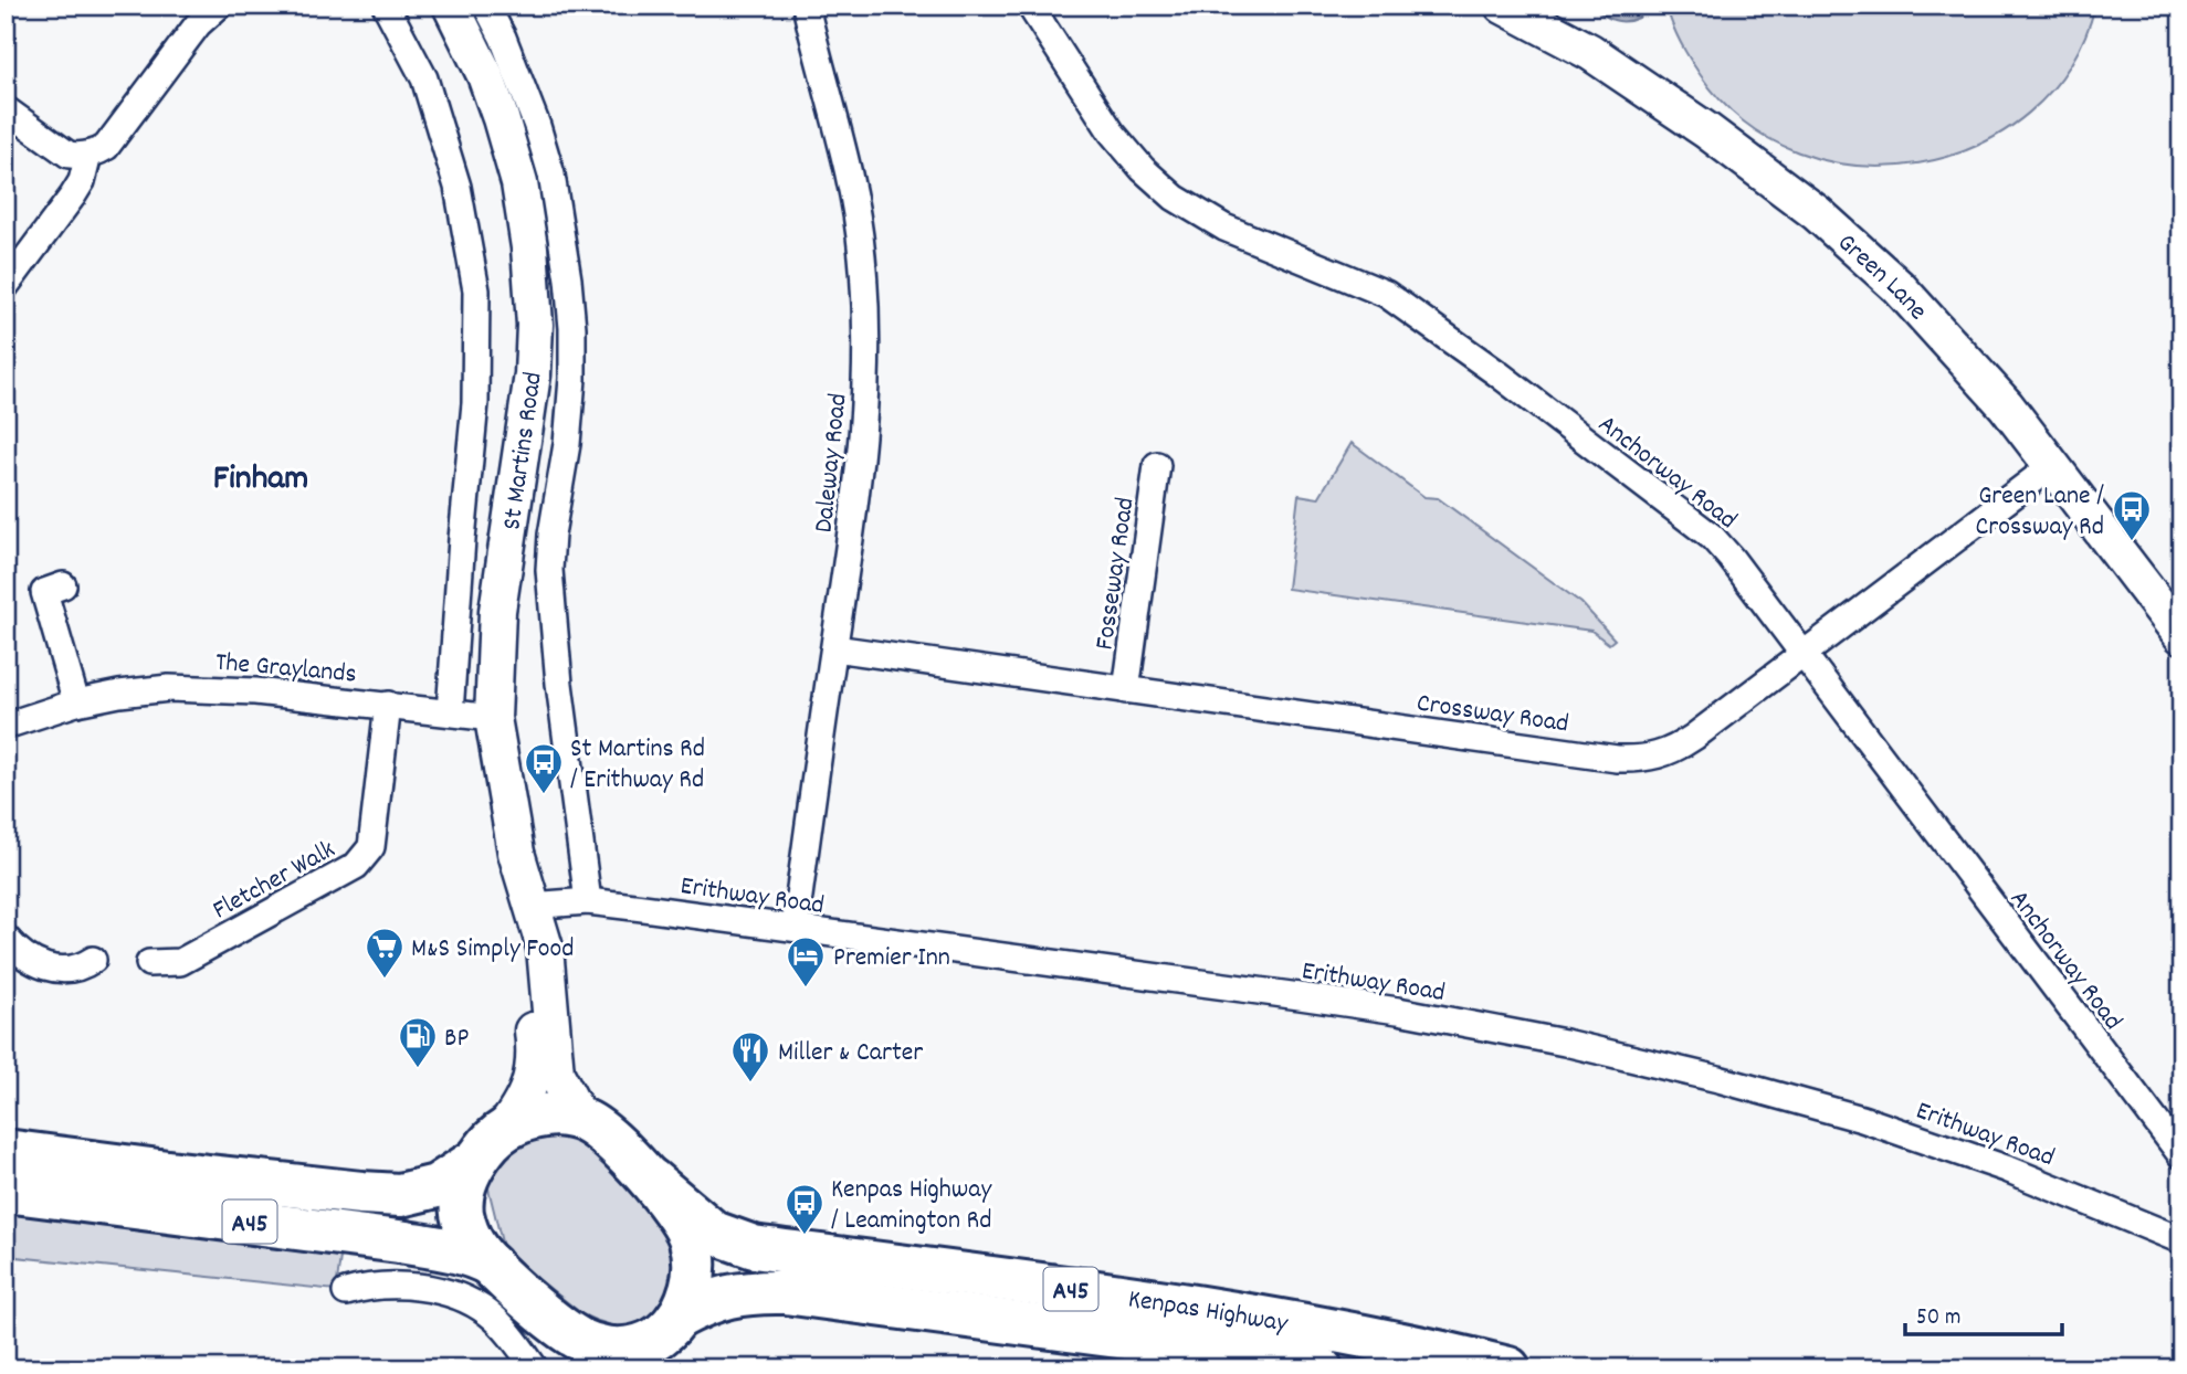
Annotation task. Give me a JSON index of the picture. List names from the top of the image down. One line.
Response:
{"streets":{"highway":["A45","Kenpas Highway"],"main road":["Green Lane","St Martins Road"],"street":["Daleway Road","Anchorway Road","Fosseway Road","The Graylands","Crossway Road","Fletcher Walk","Erithway Road"]},"crossings":[["Green Lane","Crossway Road"],["St Martins Road","The Graylands"],["St Martins Road","Erithway Road"],["St Martins Road","A45"],["St Martins Road","Kenpas Highway"],["Daleway Road","Crossway Road"],["Daleway Road","Erithway Road"],["Anchorway Road","Crossway Road"],["Fosseway Road","Crossway Road"],["The Graylands","Fletcher Walk"],["A45","Kenpas Highway"]],"districts":["Finham"],"places":{"bus stop":["Green Lane / Crossway Rd","St Martins Rd / Erithway Rd","Kenpas Highway / Leamington Rd"],"supermarket":["M&S Simply Food"],"hotel":["Premier Inn"],"fuel station":["BP"],"restaurant":["Miller & Carter"]},"scale_bar":"50 m"}
